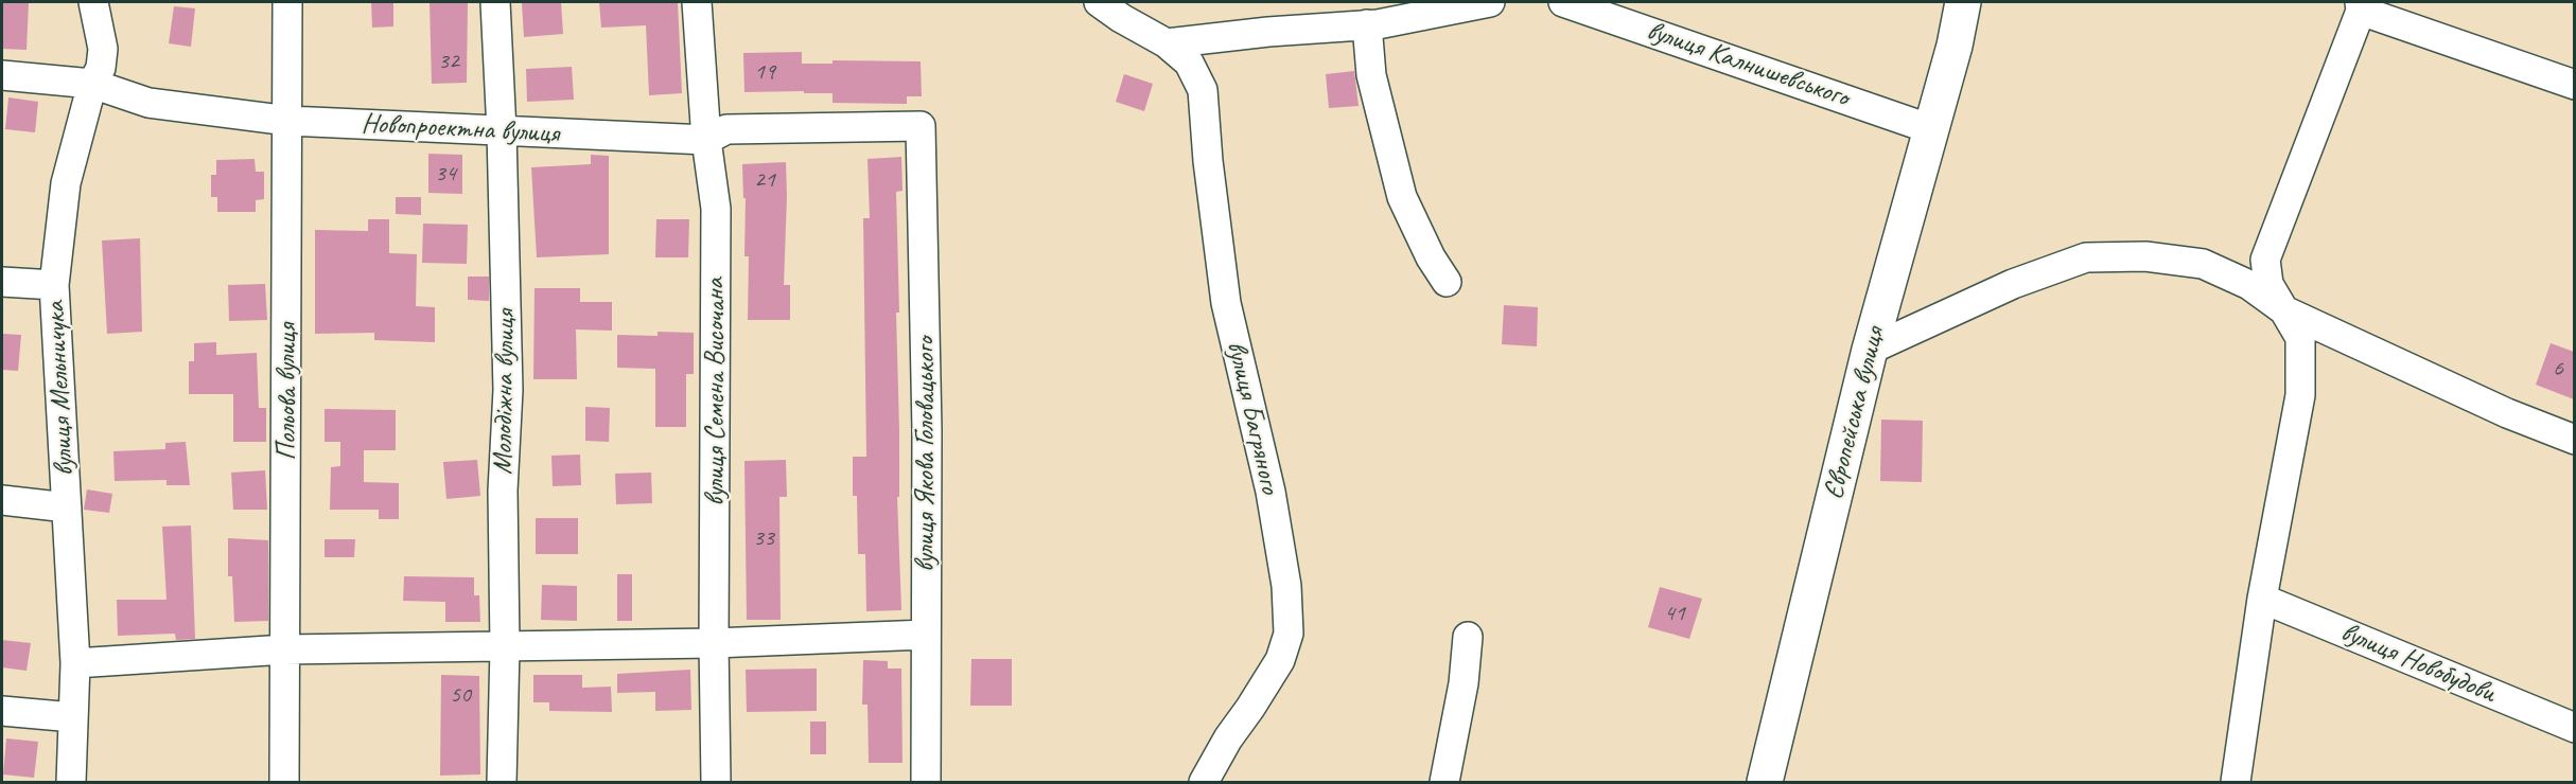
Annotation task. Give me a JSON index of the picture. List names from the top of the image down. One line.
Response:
{"streets":{"main road":["Європейська вулиця"],"street":["вулиця Калнишевського","Новопроектна вулиця","вулиця Мельничука","Польова вулиця","Молодіжна вулиця","вулиця Семена Височана","вулиця Багряного","вулиця Якова Головацького","вулиця Новобудови"]},"crossings":[["вулиця Калнишевського","Європейська вулиця"],["Новопроектна вулиця","вулиця Мельничука"],["Новопроектна вулиця","Польова вулиця"],["Новопроектна вулиця","Молодіжна вулиця"],["Новопроектна вулиця","вулиця Семена Височана"],["Новопроектна вулиця","вулиця Якова Головацького"]],"house_numbers":["32","19","34","21","6","33","41","50"]}
